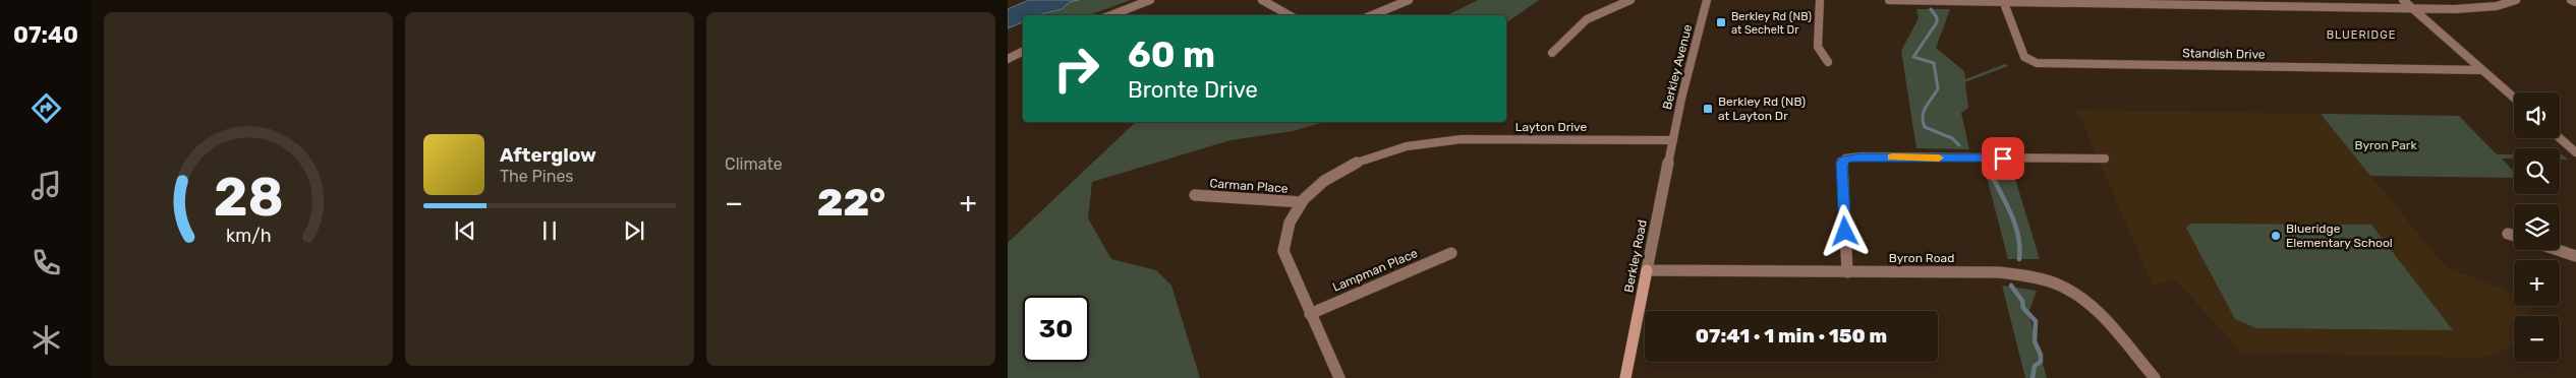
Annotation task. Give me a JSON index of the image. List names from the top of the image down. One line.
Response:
{"streets":{"street":["Standish Drive","Berkley Avenue","Layton Drive","Carman Place","Berkley Road","Byron Road","Lampman Place"]},"crossings":[["Berkley Avenue","Layton Drive"],["Berkley Avenue","Berkley Road"],["Layton Drive","Carman Place"],["Layton Drive","Berkley Road"],["Layton Drive","Lampman Place"],["Berkley Road","Byron Road"]],"districts":["BLUERIDGE"],"parks":["Byron Park"],"places":{"transit":["Berkley Rd (NB) at Sechelt Dr","Berkley Rd (NB) at Layton Dr"],"other":["Blueridge Elementary School"]},"page":{"tabs":"07:40","tile":"Climate","turn":["60 m","Bronte Drive"],"map_buttons":["+","−"],"song":["Afterglow","The Pines"],"heat":["−","22°","+"],"limit":"30","trip":"07:41 · 1 min · 150 m","gauge":["28","km/h"]}}
